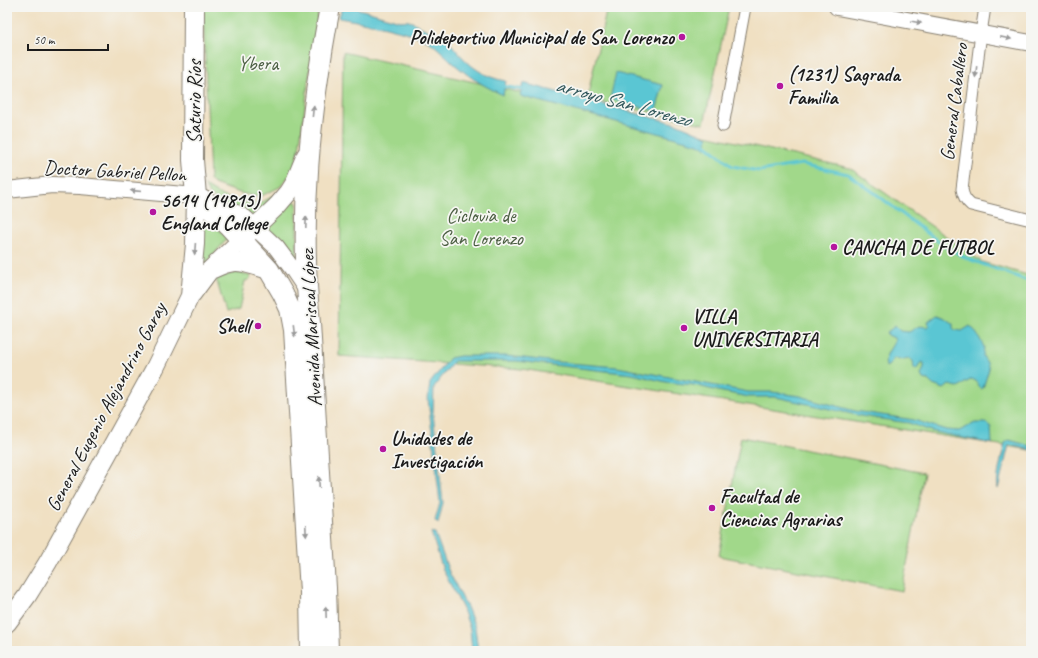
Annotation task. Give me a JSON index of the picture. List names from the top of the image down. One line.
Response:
{"streets":{"highway":["Saturio Ríos","Avenida Mariscal López"],"main road":["General Eugenio Alejandrino Garay"],"street":["General Caballero","Doctor Gabriel Pellon"]},"crossings":[["Saturio Ríos","Doctor Gabriel Pellon"],["Saturio Ríos","Avenida Mariscal López"],["Saturio Ríos","General Eugenio Alejandrino Garay"],["Doctor Gabriel Pellon","Avenida Mariscal López"],["Doctor Gabriel Pellon","General Eugenio Alejandrino Garay"],["Avenida Mariscal López","General Eugenio Alejandrino Garay"]],"one_way":["General Caballero","Doctor Gabriel Pellon"],"water":["arroyo San Lorenzo"],"parks":["Ybera","Ciclovia de San Lorenzo"],"places":["Polideportivo Municipal de San Lorenzo","(1231) Sagrada Familia","5614 (14815) England College","CANCHA DE FUTBOL","Shell","VILLA UNIVERSITARIA","Unidades de Investigación","Facultad de Ciencias Agrarias"],"scale_bar":"50 m"}
